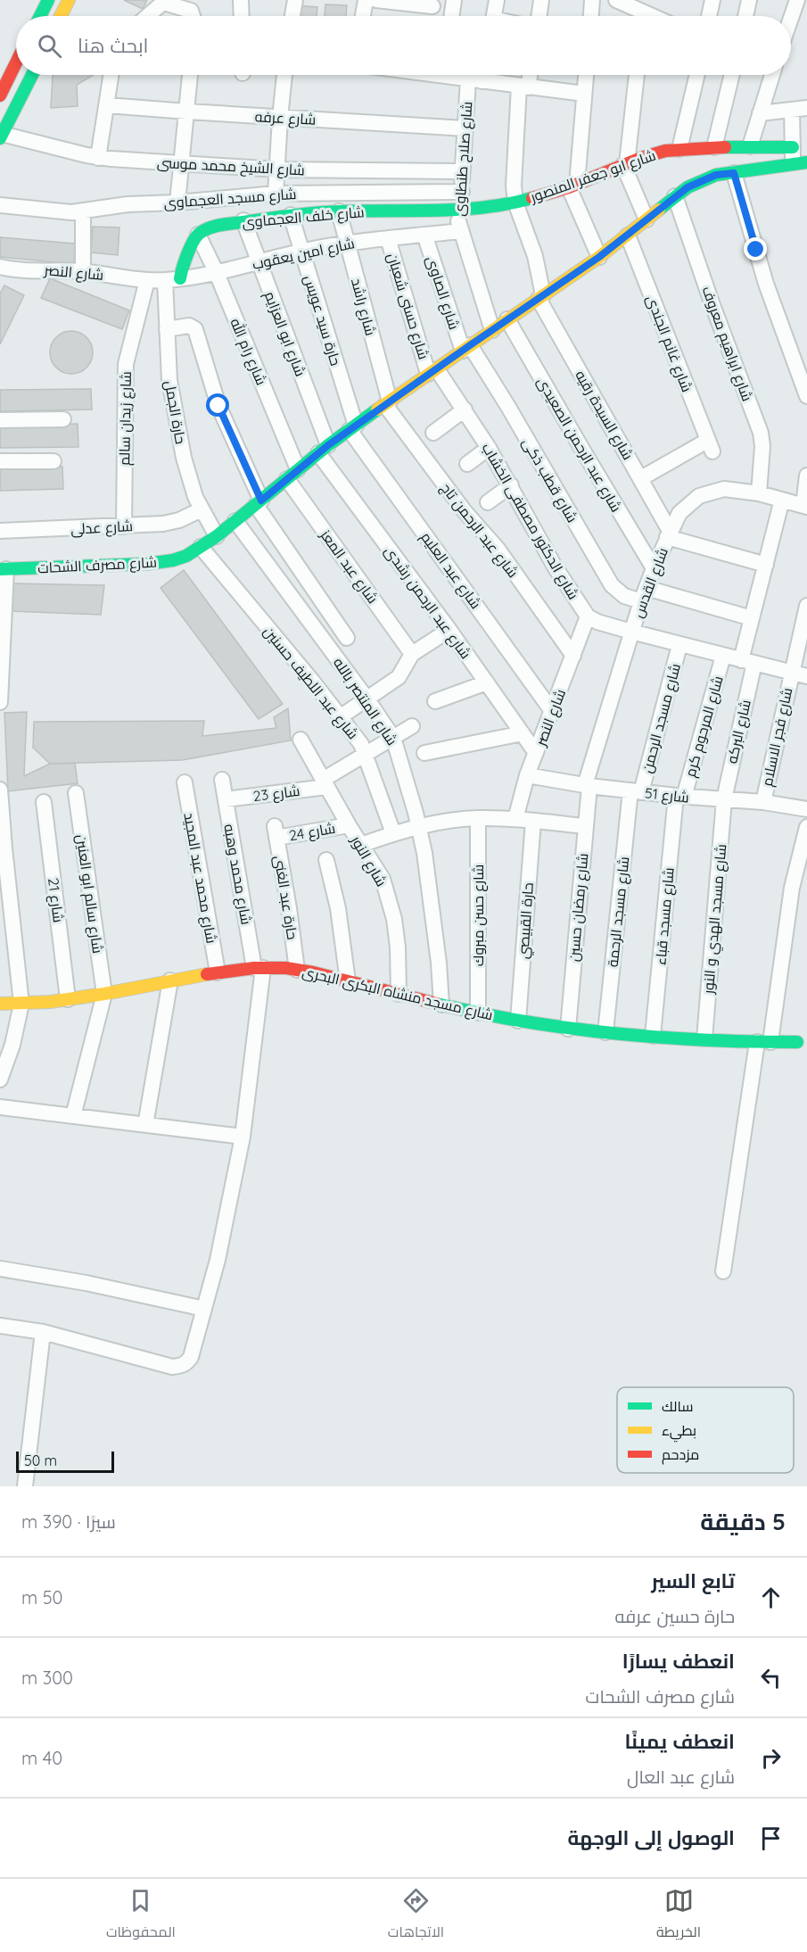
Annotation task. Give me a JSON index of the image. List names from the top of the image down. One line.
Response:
{"streets":{"street":["شارع عرفه","شارع صلاح طنطاوى","شارع الشيخ محمد موسى","شارع ابو جعفر المنصور","شارع مسجد العجماوى","شارع خلف العجماوى","شارع امين يعقوب","شارع النصر","شارع الصاوى","شارع حسنى شعبان","شارع راشد","حارة سيد عويس","شارع ابو العزايم","شارع غانم الجندى","شارع ابراهيم معروف","شارع رام الله","حارة الجمل","شارع السيدة رقيه","شارع زيدان سالم","شارع عبد الرحمن الصعيدى","شارع قطب ذكى","شارع الدكتور مصطفى الخشاب","شارع عدلى","شارع عبد الرحمن تاج","شارع مصرف الشحات","شارع عبد المعز","شارع عبد العليم","شارع القدس","شارع عبد الرحمن رشدى","شارع عبد اللطيف حسنين","شارع المنتصر بالله","شارع مسجد الرحمن","شارع المرحوم كرم","شارع البركه","شارع فجر الاسلام","شارع 23","شارع 51","شارع 24","شارع النور","شارع محمد وهبه","شارع محمد عبد المجيد","شارع سالم ابو العنين","حارة عبد الغنى","شارع 21","شارع رمضان حسين","شارع مسجد الرحمة","شارع حسن مبروك","شارع مسجد قباء","شارع مسجد الهدي و النور","حارة القبيصي","شارع مسجد منشاه البكرى البحرى"]},"crossings":[["شارع عرفه","شارع صلاح طنطاوى"],["شارع صلاح طنطاوى","شارع الشيخ محمد موسى"],["شارع صلاح طنطاوى","شارع ابو جعفر المنصور"],["شارع صلاح طنطاوى","شارع مسجد العجماوى"],["شارع صلاح طنطاوى","شارع خلف العجماوى"],["شارع صلاح طنطاوى","شارع امين يعقوب"],["شارع صلاح طنطاوى","شارع مصرف الشحات"],["شارع ابو جعفر المنصور","شارع خلف العجماوى"],["شارع ابو جعفر المنصور","شارع السيدة رقيه"],["شارع خلف العجماوى","شارع راشد"],["شارع خلف العجماوى","حارة سيد عويس"],["شارع خلف العجماوى","شارع ابو العزايم"],["شارع خلف العجماوى","شارع رام الله"],["شارع امين يعقوب","شارع النصر"],["شارع امين يعقوب","شارع الصاوى"],["شارع امين يعقوب","شارع حسنى شعبان"],["شارع امين يعقوب","شارع راشد"],["شارع امين يعقوب","حارة سيد عويس"],["شارع امين يعقوب","شارع ابو العزايم"],["شارع امين يعقوب","شارع رام الله"],["شارع امين يعقوب","حارة الجمل"],["شارع امين يعقوب","شارع زيدان سالم"],["شارع النصر","شارع زيدان سالم"],["شارع النصر","شارع الدكتور مصطفى الخشاب"],["شارع النصر","شارع عبد الرحمن تاج"],["شارع النصر","شارع عبد العليم"],["شارع النصر","شارع عبد الرحمن رشدى"],["شارع النصر","شارع 51"],["شارع الصاوى","شارع قطب ذكى"],["شارع الصاوى","شارع مصرف الشحات"],["شارع حسنى شعبان","شارع الدكتور مصطفى الخشاب"],["شارع حسنى شعبان","شارع مصرف الشحات"],["شارع راشد","شارع عبد الرحمن تاج"],["شارع راشد","شارع مصرف الشحات"],["حارة سيد عويس","شارع مصرف الشحات"],["حارة سيد عويس","شارع عبد العليم"],["شارع ابو العزايم","شارع مصرف الشحات"],["شارع ابو العزايم","شارع عبد الرحمن رشدى"],["شارع غانم الجندى","شارع السيدة رقيه"],["شارع غانم الجندى","شارع مصرف الشحات"],["شارع ابراهيم معروف","شارع مصرف الشحات"],["شارع ابراهيم معروف","شارع القدس"],["شارع رام الله","شارع مصرف الشحات"],["شارع رام الله","شارع عبد المعز"],["حارة الجمل","شارع عدلى"],["حارة الجمل","شارع مصرف الشحات"],["شارع السيدة رقيه","شارع مصرف الشحات"],["شارع السيدة رقيه","شارع القدس"],["شارع زيدان سالم","شارع عدلى"],["شارع عبد الرحمن الصعيدى","شارع مصرف الشحات"],["شارع عبد الرحمن الصعيدى","شارع القدس"],["شارع قطب ذكى","شارع مصرف الشحات"],["شارع قطب ذكى","شارع القدس"],["شارع قطب ذكى","شارع البركه"],["شارع الدكتور مصطفى الخشاب","شارع مصرف الشحات"],["شارع عبد الرحمن تاج","شارع مصرف الشحات"],["شارع مصرف الشحات","شارع عبد المعز"],["شارع مصرف الشحات","شارع عبد العليم"],["شارع مصرف الشحات","شارع عبد الرحمن رشدى"],["شارع مصرف الشحات","شارع عبد اللطيف حسنين"],["شارع مصرف الشحات","شارع المنتصر بالله"],["شارع القدس","شارع البركه"],["شارع القدس","شارع 51"],["شارع القدس","شارع رمضان حسين"],["شارع المنتصر بالله","شارع مسجد منشاه البكرى البحرى"],["شارع مسجد الرحمن","شارع 51"],["شارع مسجد الرحمن","شارع مسجد الرحمة"],["شارع المرحوم كرم","شارع 51"],["شارع المرحوم كرم","شارع مسجد قباء"],["شارع البركه","شارع 51"],["شارع البركه","شارع مسجد الهدي و النور"],["شارع فجر الاسلام","شارع 51"],["شارع 23","شارع النور"],["شارع 23","شارع محمد وهبه"],["شارع 51","شارع رمضان حسين"],["شارع 51","شارع مسجد الرحمة"],["شارع 51","شارع مسجد قباء"],["شارع 51","شارع مسجد الهدي و النور"],["شارع 24","شارع النور"],["شارع 24","حارة عبد الغنى"],["شارع النور","شارع مسجد منشاه البكرى البحرى"],["شارع محمد وهبه","شارع مسجد منشاه البكرى البحرى"],["شارع محمد عبد المجيد","شارع مسجد منشاه البكرى البحرى"],["شارع سالم ابو العنين","شارع مسجد منشاه البكرى البحرى"],["حارة عبد الغنى","شارع مسجد منشاه البكرى البحرى"],["شارع 21","شارع مسجد منشاه البكرى البحرى"],["شارع رمضان حسين","شارع مسجد منشاه البكرى البحرى"],["شارع مسجد الرحمة","شارع مسجد منشاه البكرى البحرى"],["شارع حسن مبروك","شارع مسجد منشاه البكرى البحرى"],["شارع مسجد قباء","شارع مسجد منشاه البكرى البحرى"],["شارع مسجد الهدي و النور","شارع مسجد منشاه البكرى البحرى"],["حارة القبيصي","شارع مسجد منشاه البكرى البحرى"]],"legend":["سالك","بطيء","مزدحم"],"scale_bar":"50 m","page":{"search":"ابحث هنا","scale":"50 m","heading":["5 دقيقة","سيرًا · 390 m"],"list":[["تابع السير","حارة حسين عرفه","50 m"],["انعطف يسارًا","شارع مصرف الشحات","300 m"],["انعطف يمينًا","شارع عبد العال","40 m"],"الوصول إلى الوجهة"],"nav":["الخريطة","الاتجاهات","المحفوظات"]}}
